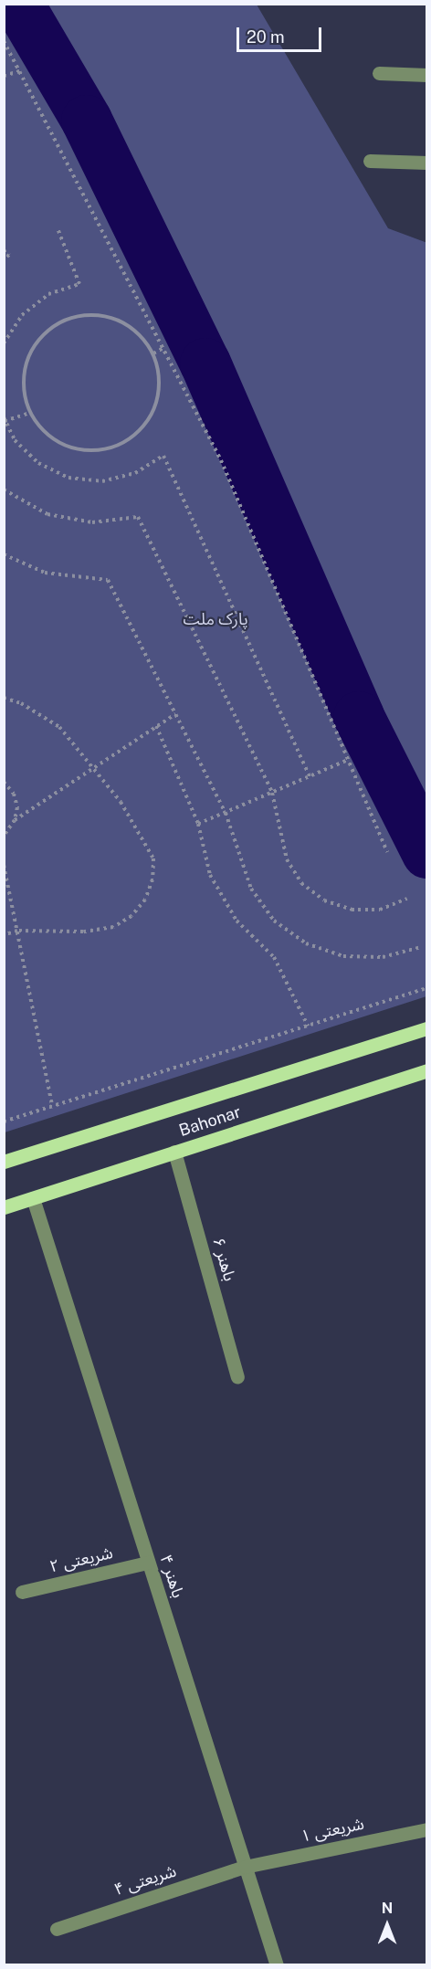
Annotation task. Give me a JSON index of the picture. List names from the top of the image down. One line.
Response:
{"streets":{"main road":["Bahonar"],"street":["۶ باهنر","۲ شریعتی","۴ باهنر","۱ شریعتی","۴ شریعتی"]},"crossings":[["Bahonar","۶ باهنر"],["Bahonar","۴ باهنر"],["۲ شریعتی","۴ باهنر"],["۴ باهنر","۱ شریعتی"],["۴ باهنر","۴ شریعتی"],["۱ شریعتی","۴ شریعتی"]],"parks":["پارک ملت"],"scale_bar":"20 m","north":"top"}
